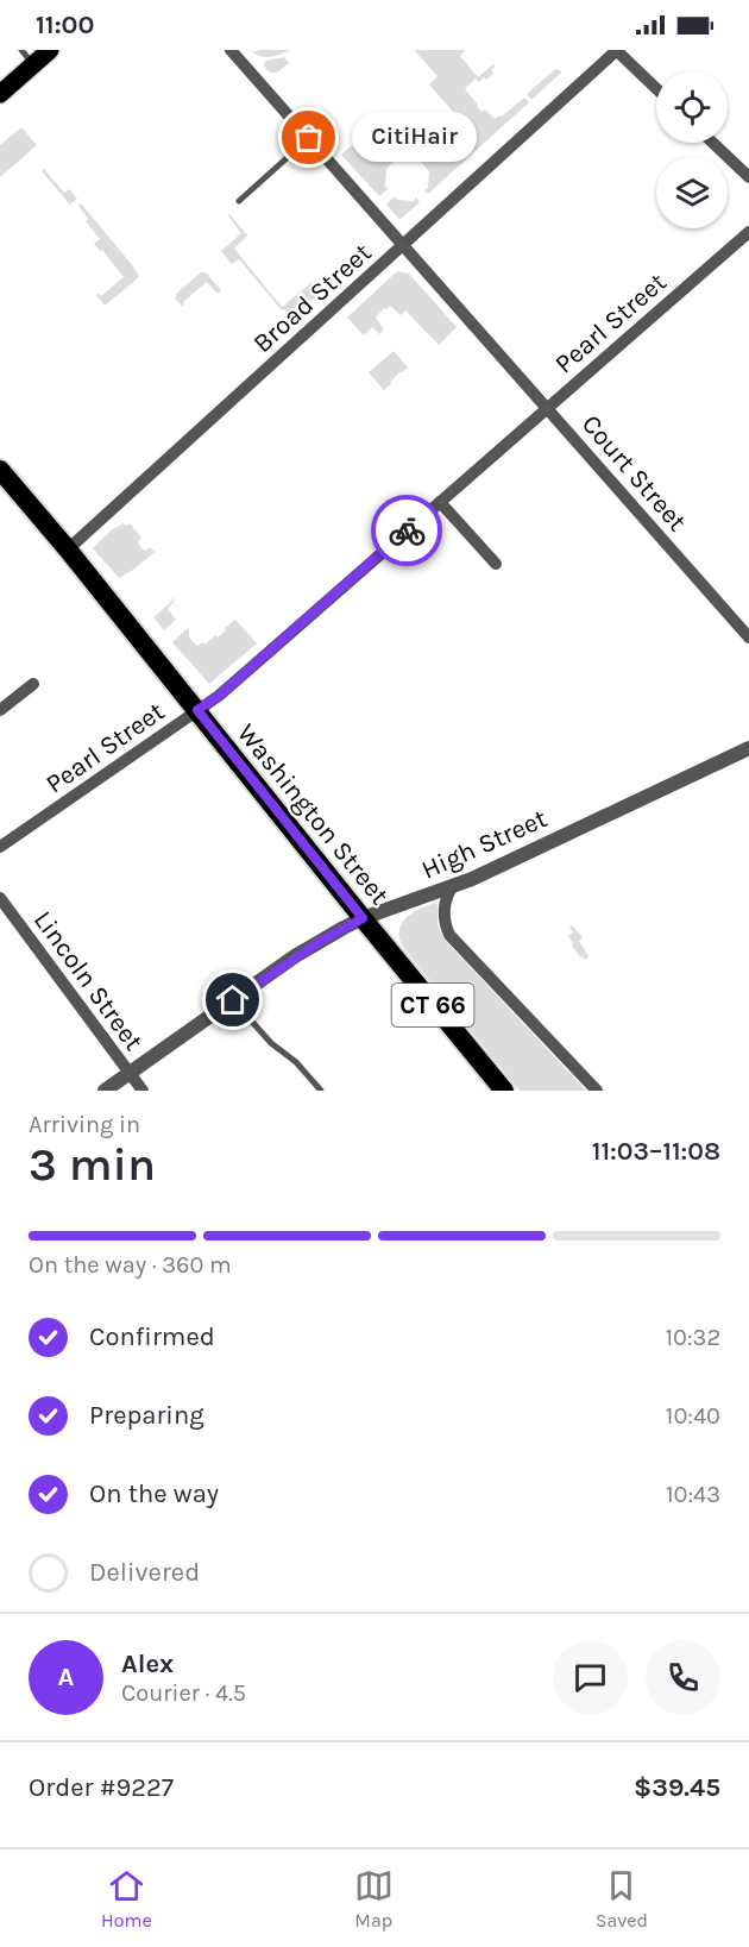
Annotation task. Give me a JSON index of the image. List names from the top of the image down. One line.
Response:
{"streets":{"highway":["Washington Street","CT 66"],"street":["Broad Street","Pearl Street","Court Street","High Street","Lincoln Street"]},"crossings":[["Broad Street","Court Street"],["Broad Street","Washington Street"],["Pearl Street","Court Street"],["Pearl Street","Washington Street"],["Washington Street","High Street"],["High Street","Lincoln Street"]],"places":["CitiHair"],"page":{"status":"11:00","bubble":"CitiHair","heading":["3 min","Arriving in","11:03–11:08"],"panel":["Alex","Courier · 4.5","Order #9227","$39.45"],"bar":"On the way · 360 m","list":[["Confirmed","10:32"],["Preparing","10:40"],["On the way","10:43"],"Delivered"],"round":"A","tabs":["Home","Map","Saved"]}}
